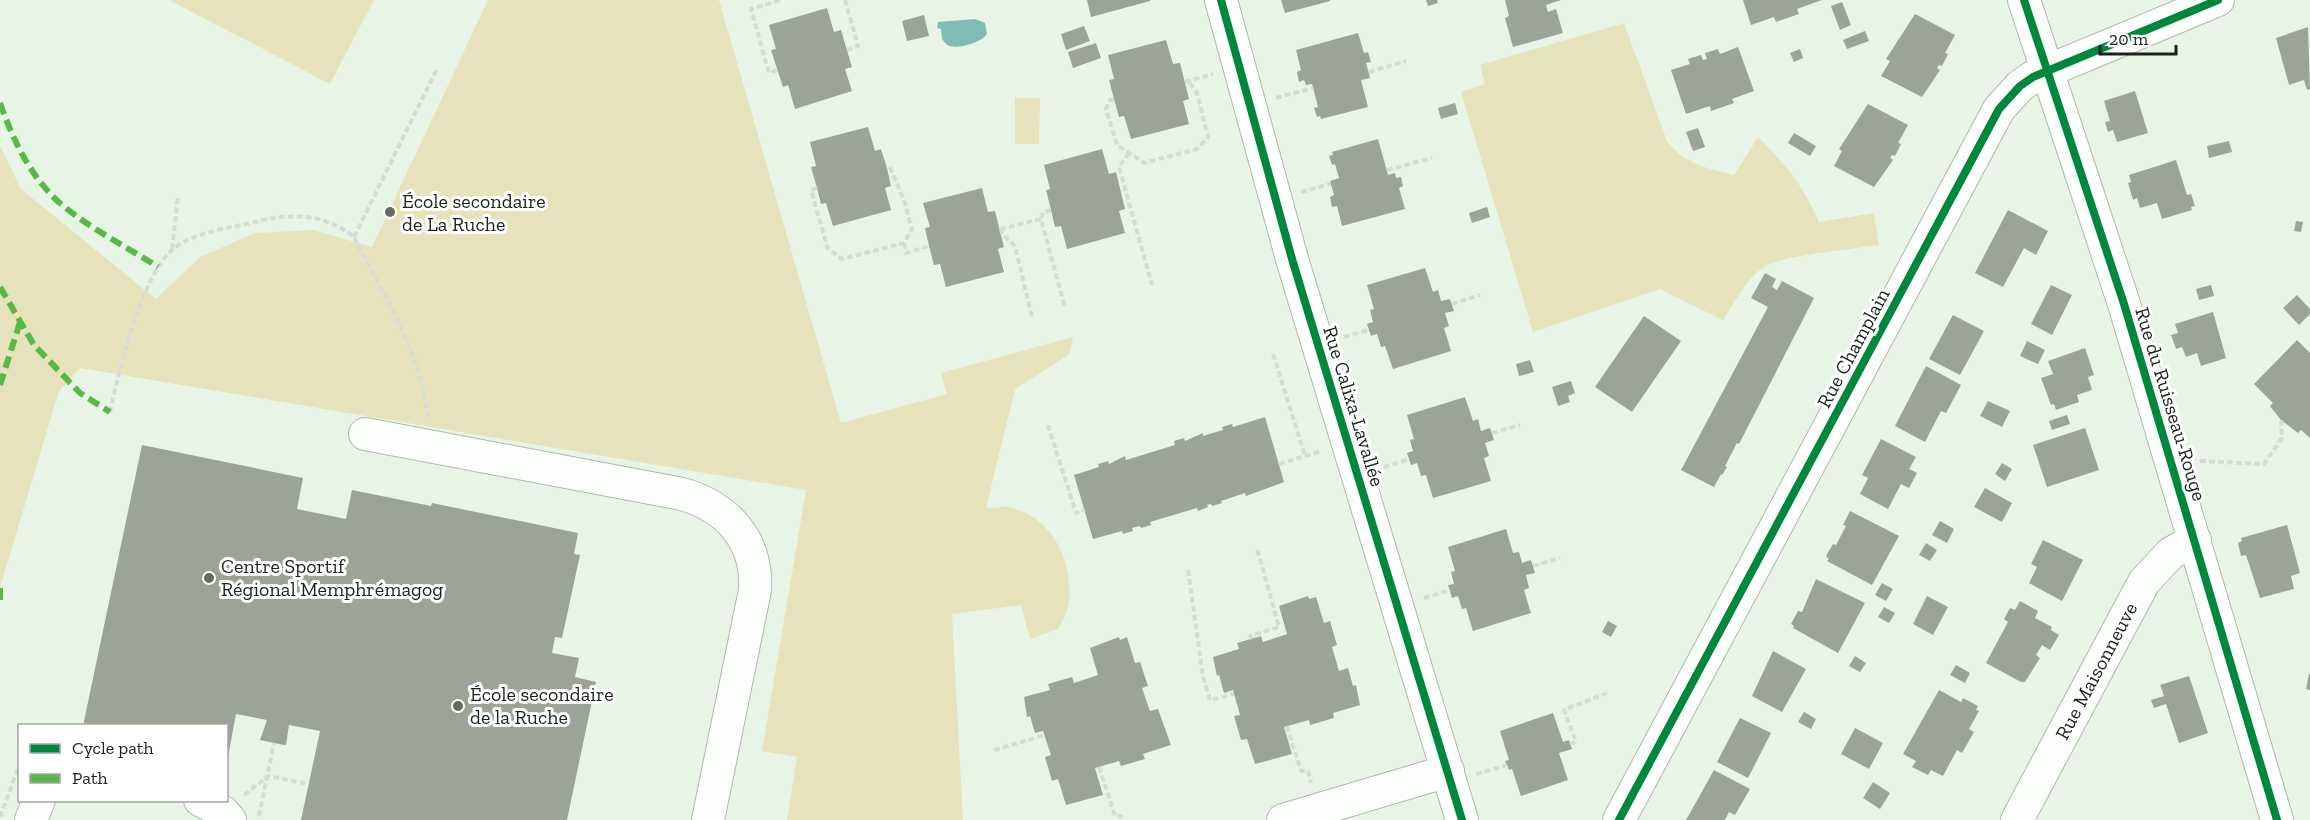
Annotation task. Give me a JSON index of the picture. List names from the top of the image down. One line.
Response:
{"streets":{"street":["Rue Champlain","Rue du Ruisseau-Rouge","Rue Calixa-Lavallée","Rue Maisonneuve"]},"crossings":[["Rue Champlain","Rue du Ruisseau-Rouge"],["Rue du Ruisseau-Rouge","Rue Maisonneuve"]],"places":["École secondaire de La Ruche","Centre Sportif Régional Memphrémagog","École secondaire de la Ruche"],"legend":["Cycle path","Path"],"scale_bar":"20 m"}
